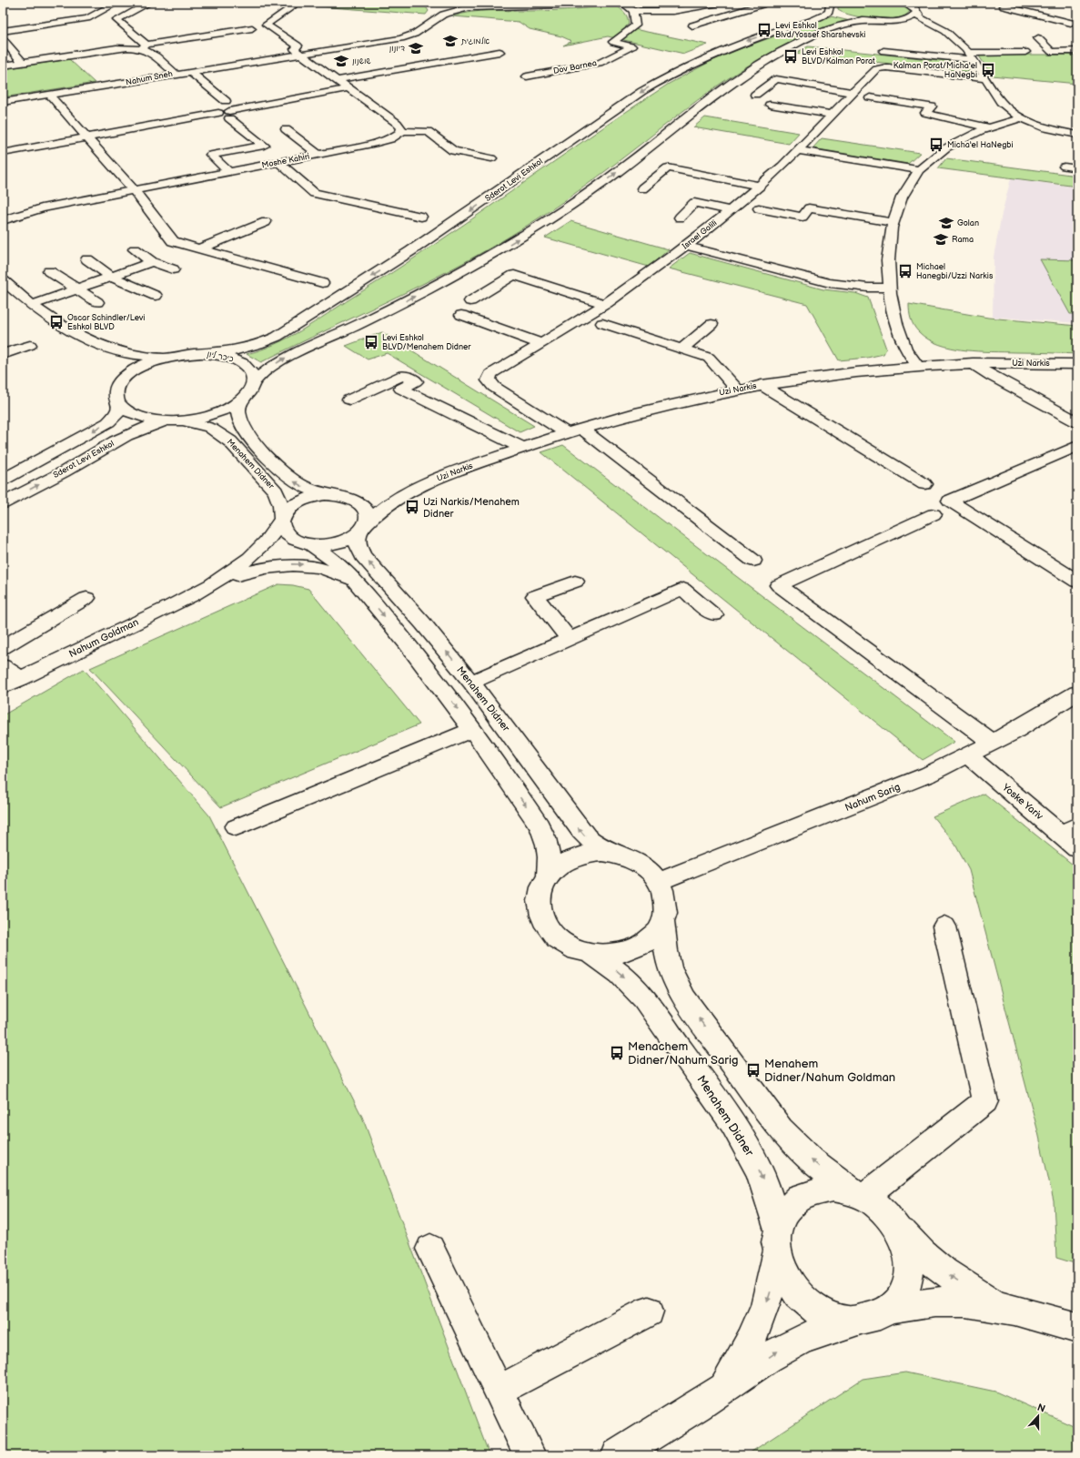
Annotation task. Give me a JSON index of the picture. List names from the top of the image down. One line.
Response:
{"streets":{"street":["Dov Barnea","Nahum Sneh","Moshe Kahiri","Sderot Levi Eshkol","Israel Galili","כיכר ליון","Uzi Narkis","Menahem Didner","Nahum Goldman","Nahum Sarig","Yoske Yariv"]},"crossings":[["Sderot Levi Eshkol","כיכר ליון"],["Sderot Levi Eshkol","Menahem Didner"],["Israel Galili","Uzi Narkis"],["Uzi Narkis","Menahem Didner"],["Uzi Narkis","Nahum Goldman"],["Menahem Didner","Nahum Goldman"],["Menahem Didner","Nahum Sarig"],["Nahum Sarig","Yoske Yariv"]],"places":{"bus stop":["Levi Eshkol Blvd/Yossef Sharshevski","Levi Eshkol BLVD/Kalman Porat","Kalman Porat/Micha'el HaNegbi","Micha'el HaNegbi","Michael Hanegbi/Uzzi Narkis","Oscar Schindler/Levi Eshkol BLVD","Levi Eshkol BLVD/Menahem Didner","Uzi Narkis/Menahem Didner","Menachem Didner/Nahum Sarig","Menahem Didner/Nahum Goldman"],"school or university":["אלמוגית","דיונון","שושנון","Golan","Rama"]},"north":"top"}
